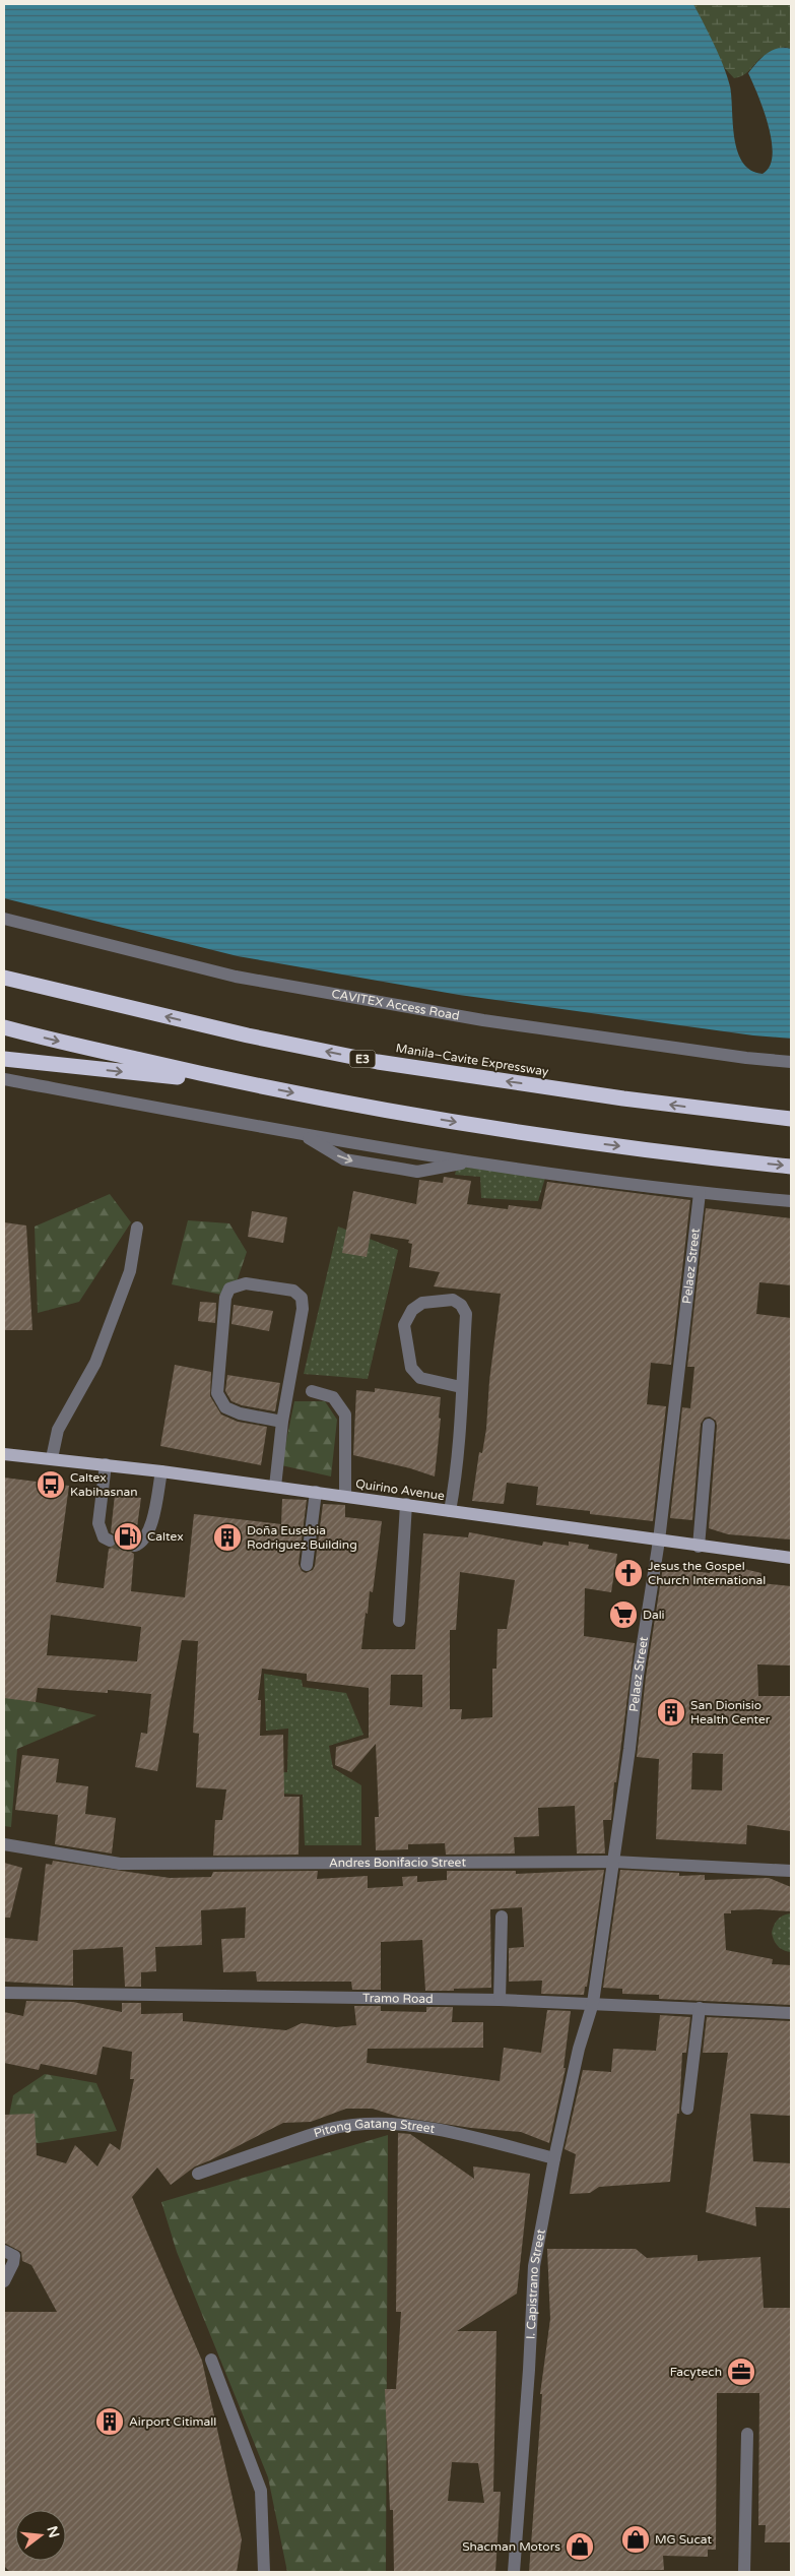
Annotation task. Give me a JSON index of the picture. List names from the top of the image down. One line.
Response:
{"streets":{"highway":["E3","Manila–Cavite Expressway"],"main road":["Quirino Avenue"],"street":["CAVITEX Access Road","Pelaez Street","Andres Bonifacio Street","Tramo Road","Pitong Gatang Street","I. Capistrano Street"]},"crossings":[["Pelaez Street","Quirino Avenue"],["Pelaez Street","Andres Bonifacio Street"],["Pelaez Street","Tramo Road"],["Pelaez Street","I. Capistrano Street"],["Tramo Road","I. Capistrano Street"],["Pitong Gatang Street","I. Capistrano Street"]],"places":{"bus stop":["Caltex Kabihasnan"],"fuel station":["Caltex"],"building":["Doña Eusebia Rodriguez Building","San Dionisio Health Center","Airport Citimall"],"church":["Jesus the Gospel Church International"],"supermarket":["Dali"],"office":["Facytech"],"shop":["MG Sucat","Shacman Motors"]},"north":"right"}
